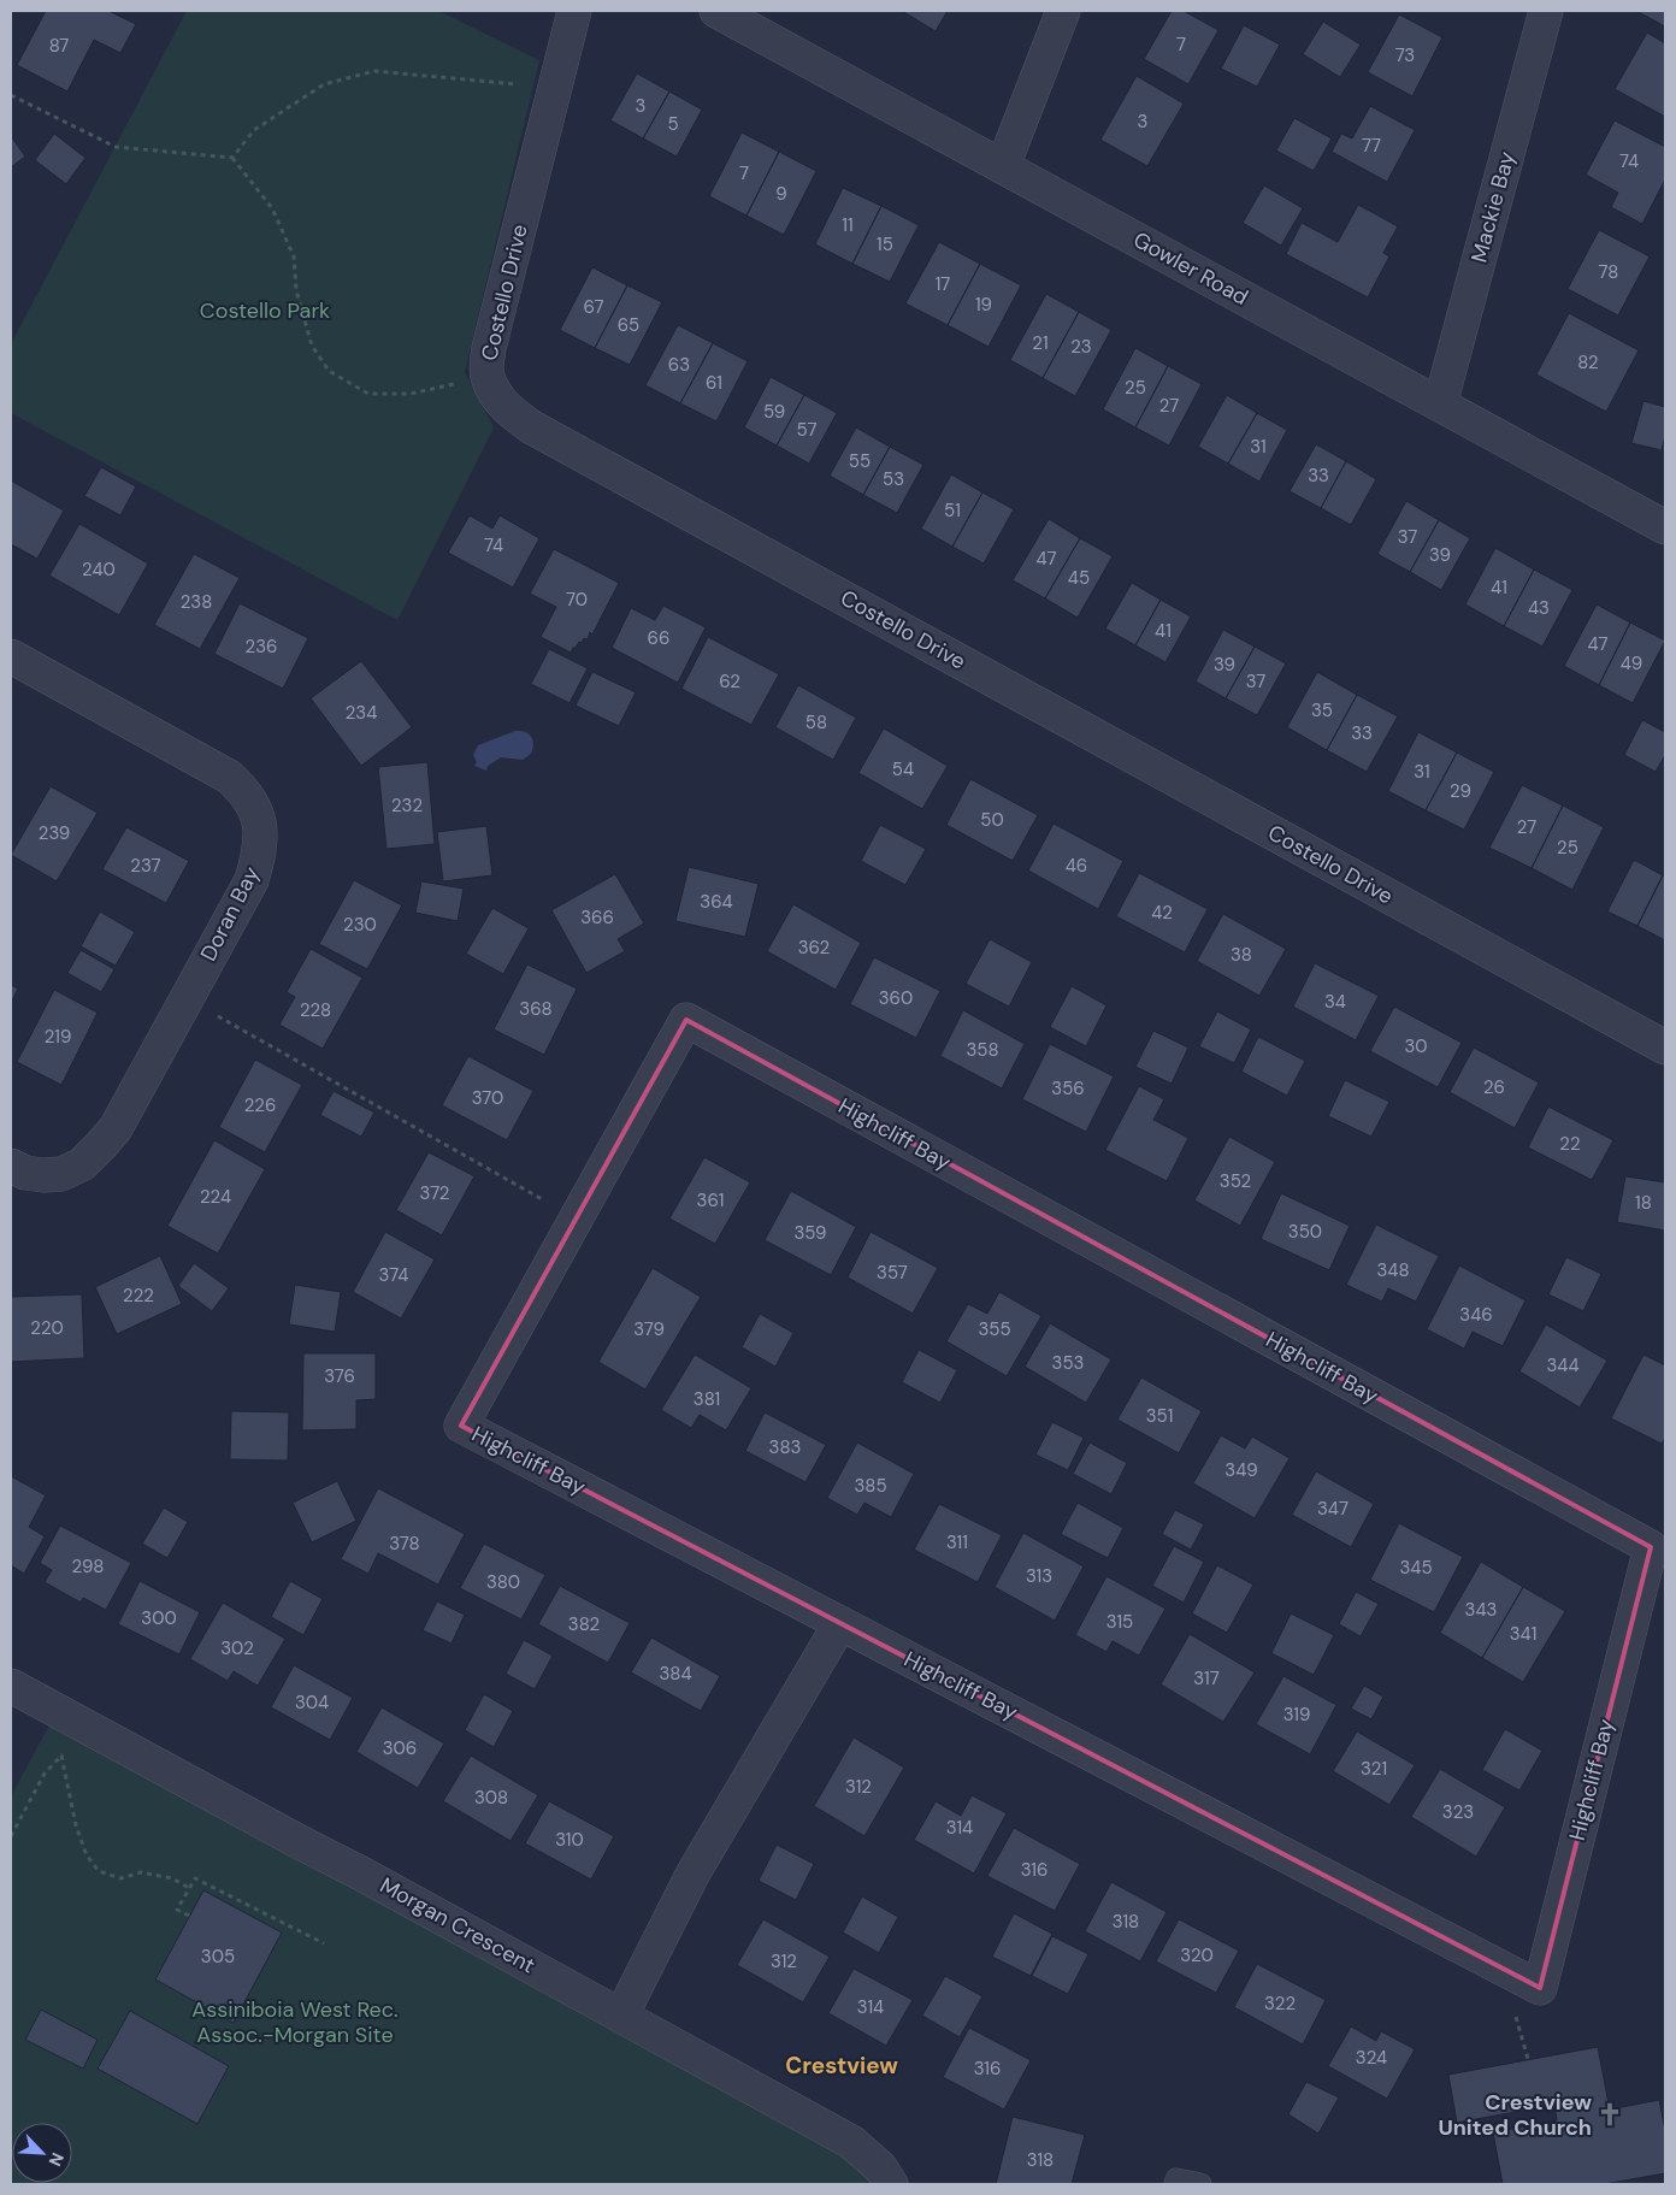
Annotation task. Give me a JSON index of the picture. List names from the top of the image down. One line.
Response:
{"streets":{"street":["Mackie Bay","Gowler Road","Costello Drive","Doran Bay","Highcliff Bay","Morgan Crescent"]},"crossings":[["Mackie Bay","Gowler Road"]],"districts":["Crestview"],"parks":["Costello Park","Assiniboia West Rec. Assoc.-Morgan Site"],"places":{"church":["Crestview United Church"]},"house_numbers":["7","87","73","3","3","5","77","74","7","9","11","15","78","17","19","67","65","21","23","82","63","61","25","27","59","57","31","55","33","53","51","37","74","39","47","240","45","41","70","238","43","41","66","47","236","49","39","62","37","35","234","58","33","54","31","29","232","50","27","239","25","237","46","364","42","366","230","362","38","360","34","368","228","219","30","358","26","356","370","226","22","352","372","224","361","18","350","359","348","357","374","222","346","220","379","355","353","344","376","381","351","383","349","385","347","311","378","298","345","313","380","343","300","315","382","341","302","384","317","304","319","306","321","312","308","323","314","310","316","318","320","305","312","322","314","324","316","318"],"north":"bottom right"}
